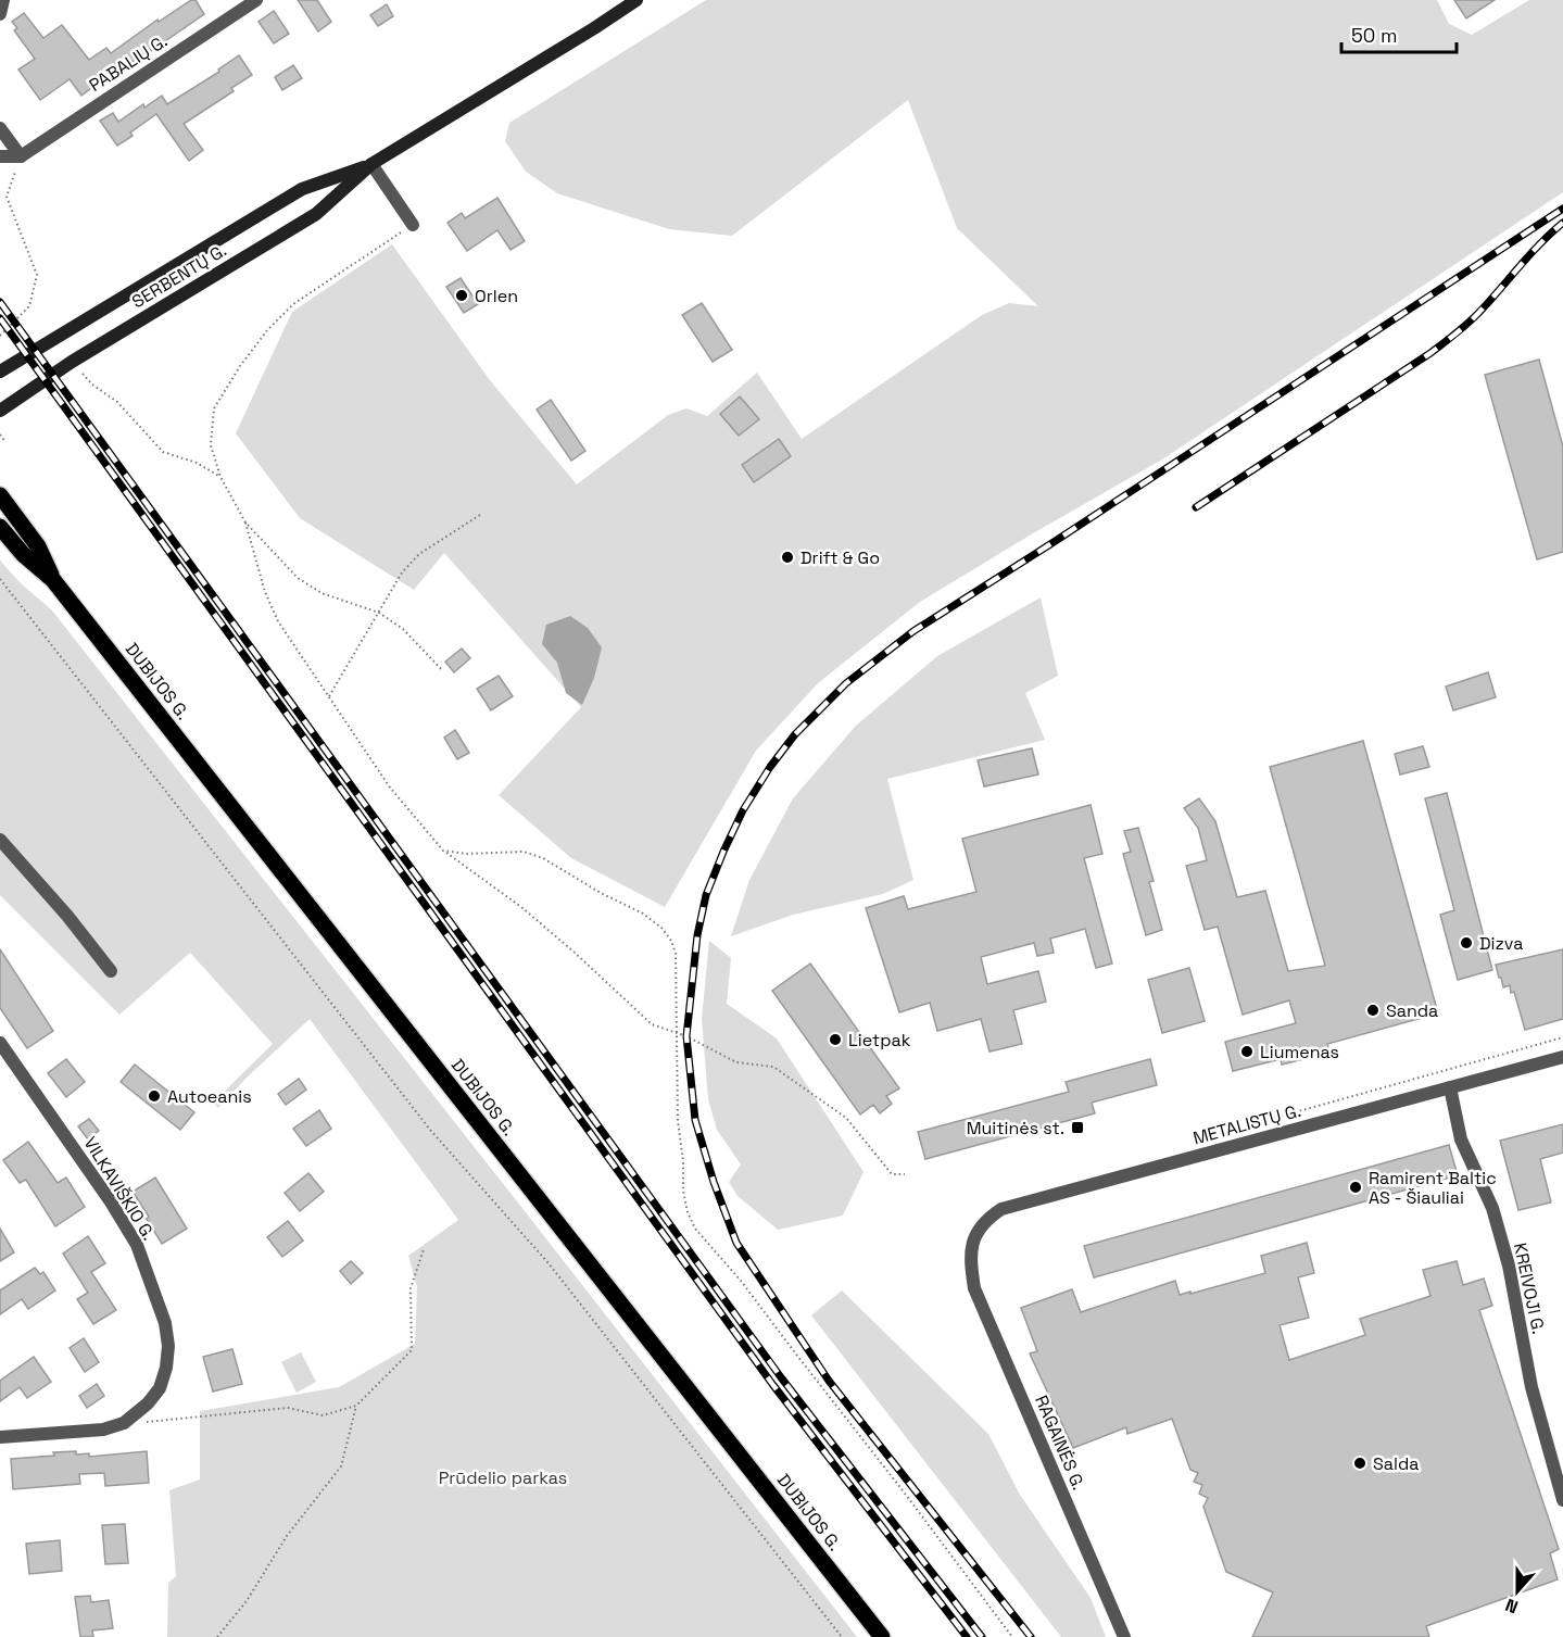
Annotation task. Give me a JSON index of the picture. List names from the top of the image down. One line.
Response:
{"streets":{"main road":["SERBENTŲ G.","DUBIJOS G."],"street":["PABALIŲ G.","METALISTŲ G.","VILKAVIŠKIO G.","KREIVOJI G.","RAGAINĖS G."]},"crossings":[["METALISTŲ G.","KREIVOJI G."],["METALISTŲ G.","RAGAINĖS G."]],"parks":["Prūdelio parkas"],"places":{"other":["Orlen","Drift & Go","Dizva","Sanda","Lietpak","Liumenas","Autoeanis","Ramirent Baltic AS - Šiauliai","Salda"],"transit":["Muitinės st."]},"scale_bar":"50 m","north":"bottom"}
